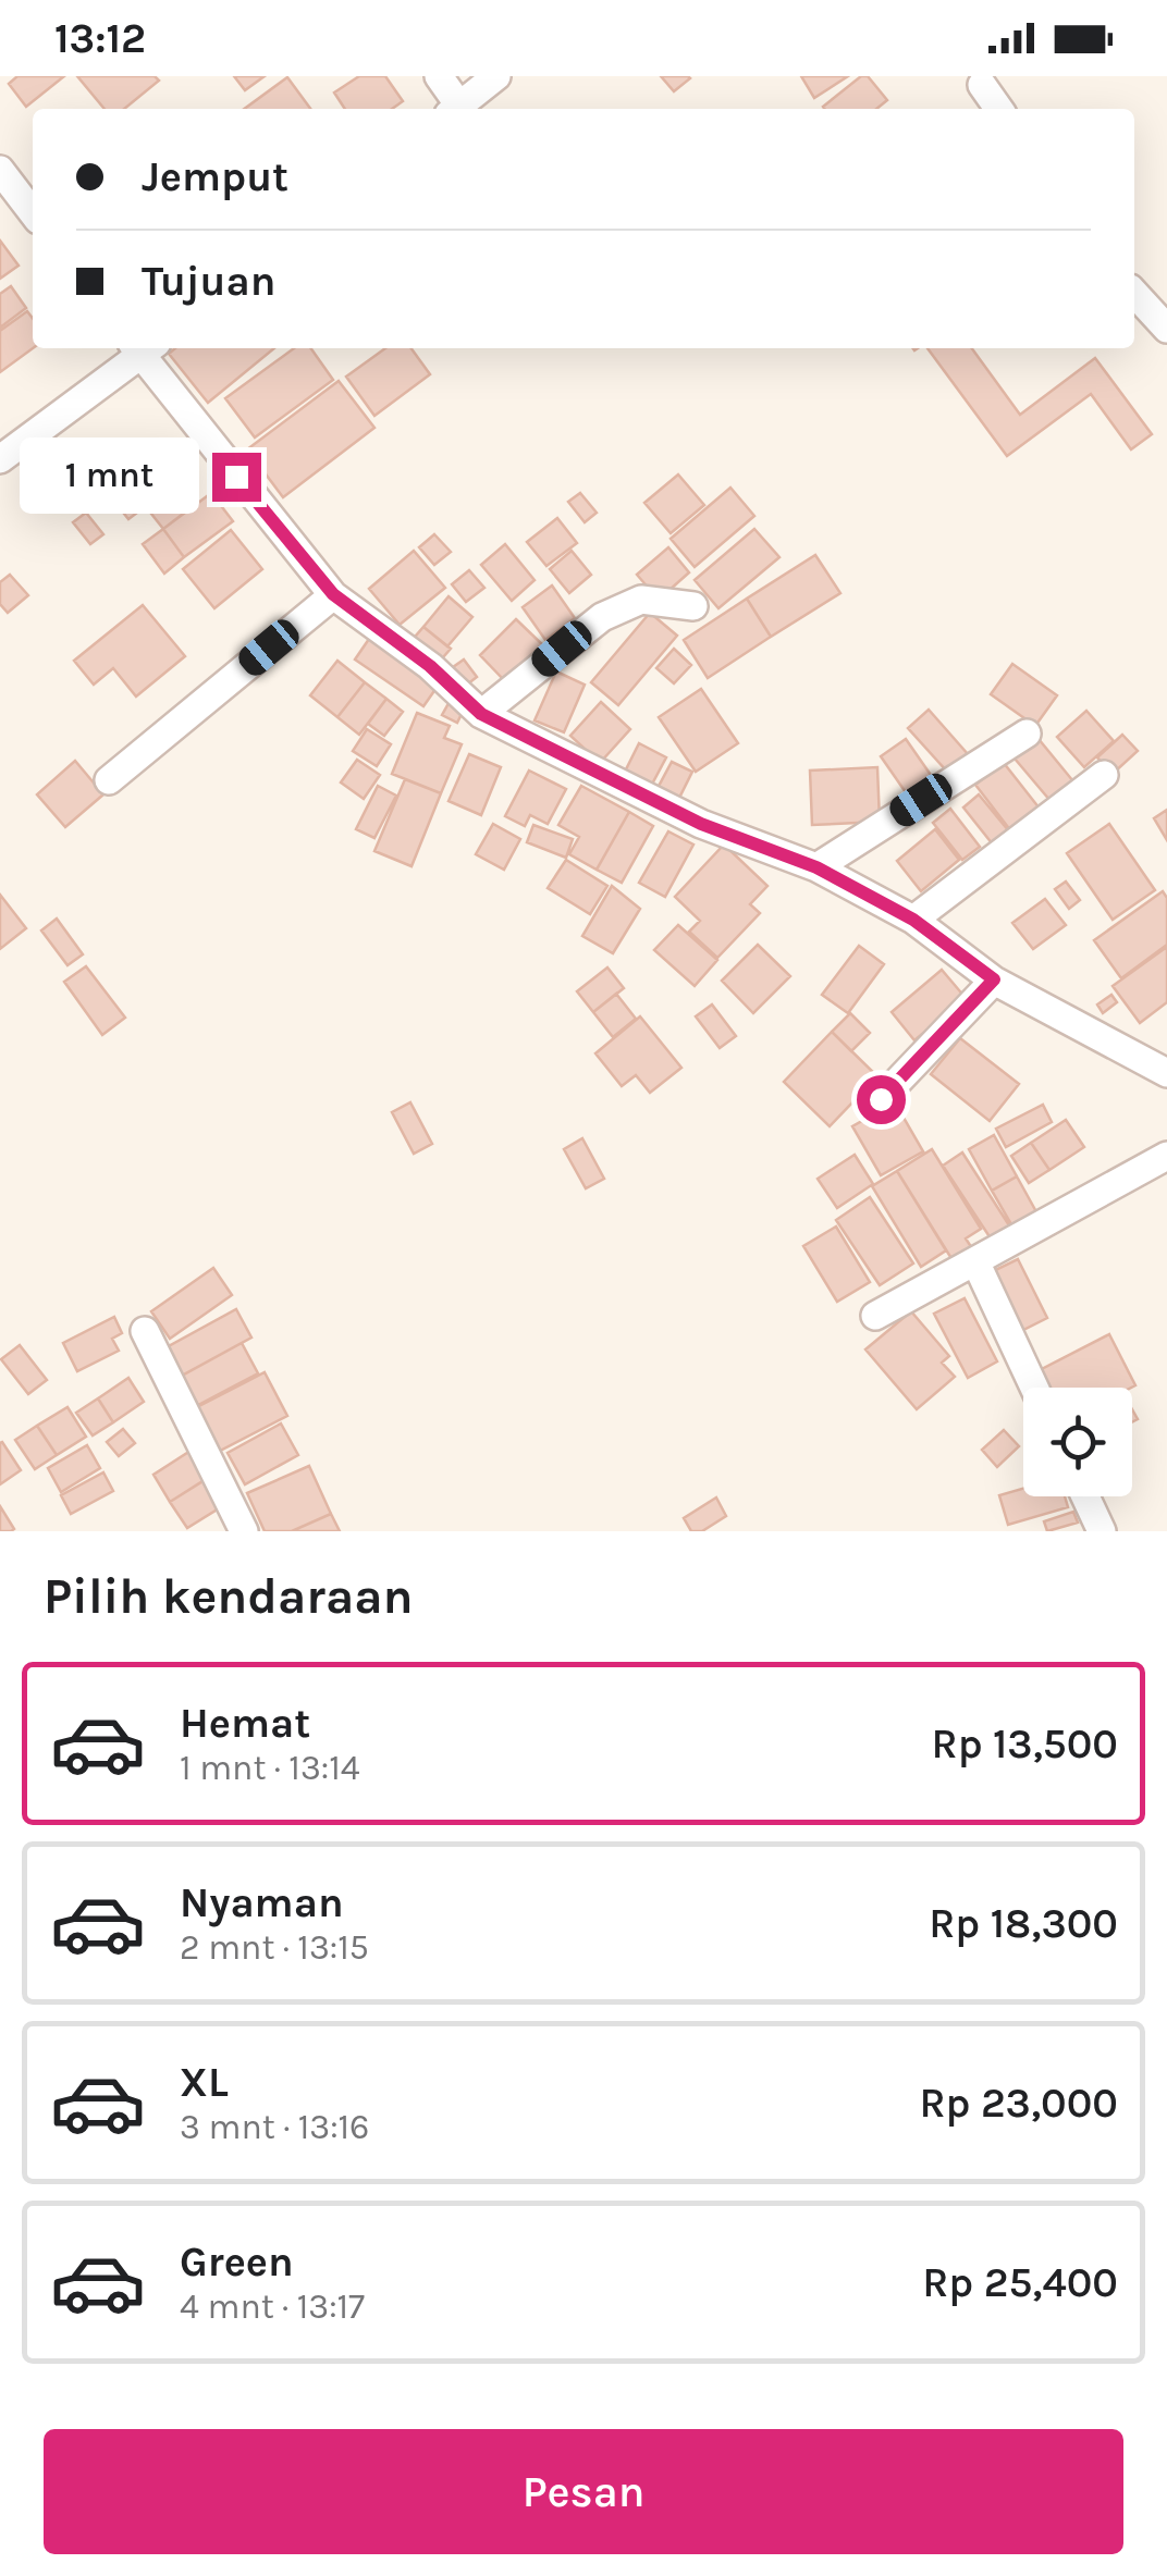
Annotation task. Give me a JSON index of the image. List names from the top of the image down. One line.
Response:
{"page":{"status":"13:12","banner":["Jemput","Tujuan"],"bubble":"1 mnt","heading":"Pilih kendaraan","list":[{"name":"Hemat","note":"1 mnt · 13:14","value":"Rp 13,500"},{"name":"Nyaman","note":"2 mnt · 13:15","value":"Rp 18,300"},{"name":"XL","note":"3 mnt · 13:16","value":"Rp 23,000"},{"name":"Green","note":"4 mnt · 13:17","value":"Rp 25,400"}],"buttons":"Pesan"}}
